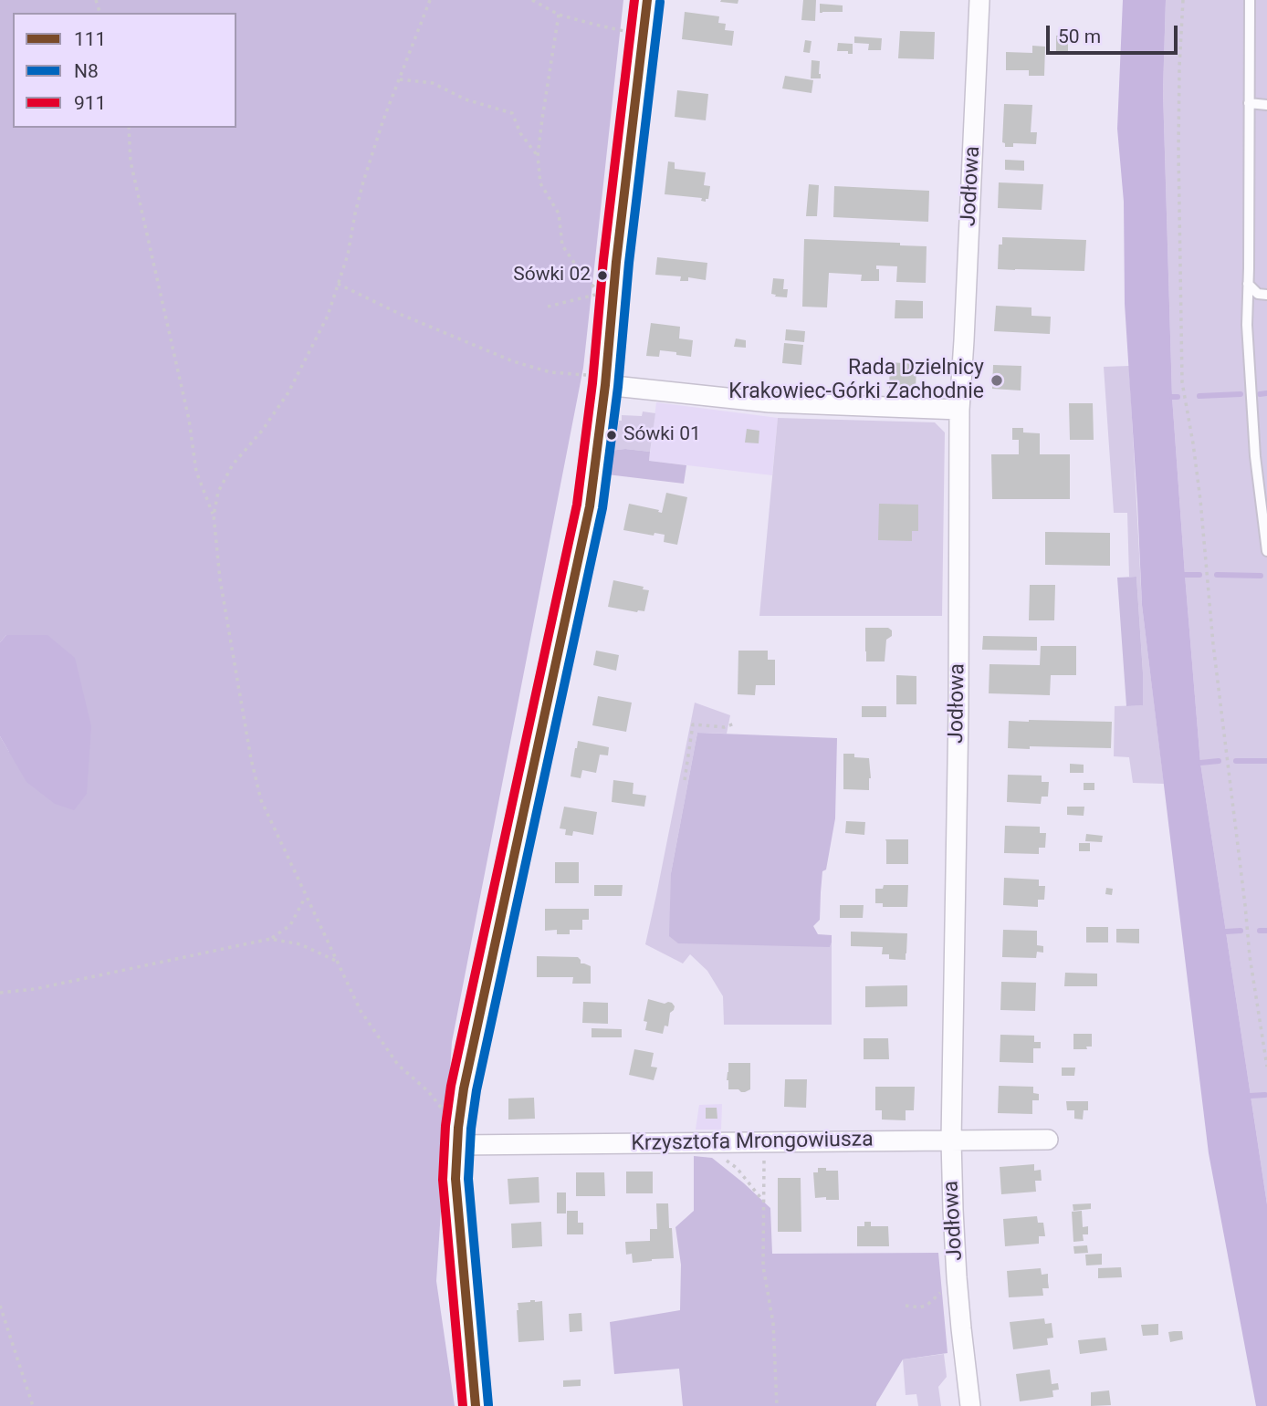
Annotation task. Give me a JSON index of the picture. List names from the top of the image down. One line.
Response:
{"streets":{"street":["Jodłowa","Krzysztofa Mrongowiusza"]},"crossings":[["Jodłowa","Krzysztofa Mrongowiusza"]],"places":["Sówki 02","Rada Dzielnicy Krakowiec-Górki Zachodnie","Sówki 01"],"lines":["transit line 111","transit line 911","transit line N8"],"legend":["111","N8","911"],"scale_bar":"50 m"}
